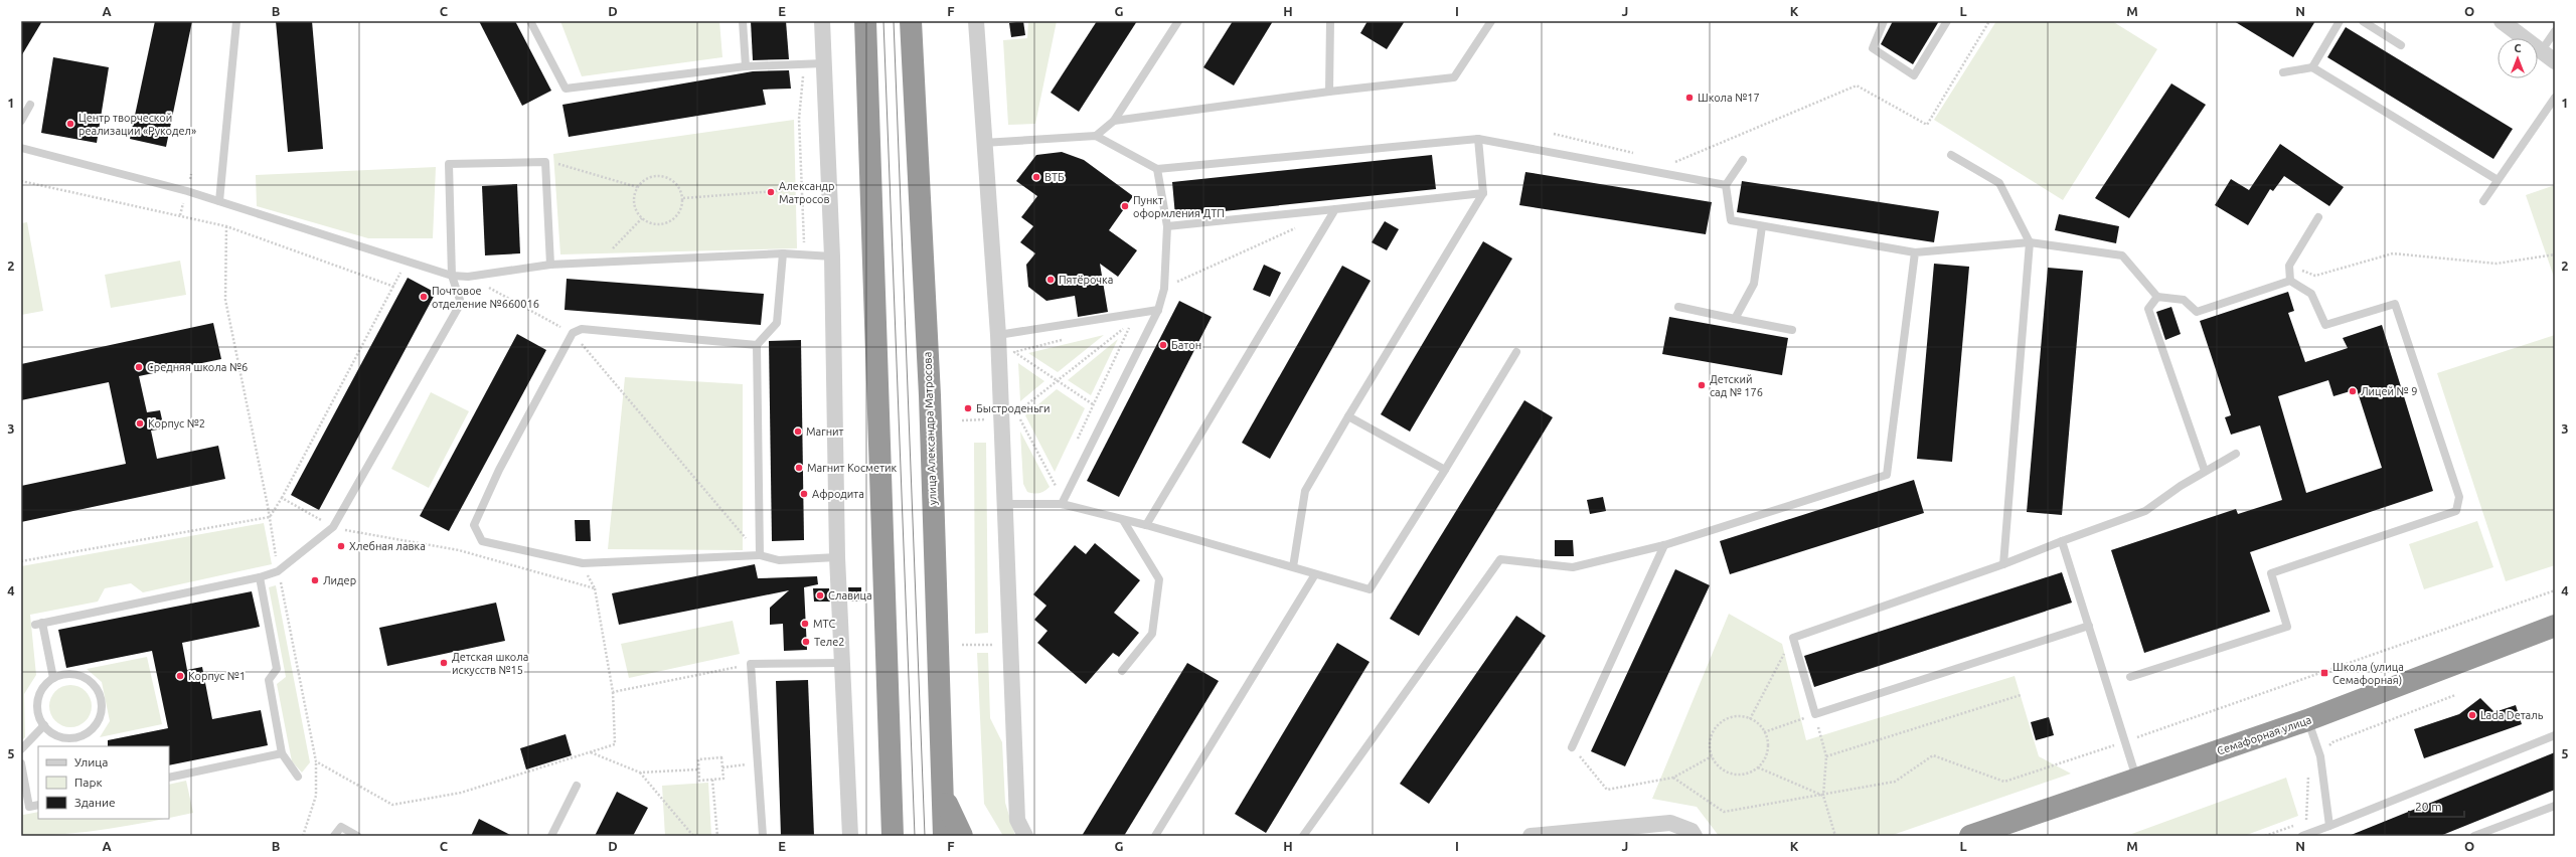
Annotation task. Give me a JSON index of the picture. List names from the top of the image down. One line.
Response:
{"streets":{"highway":["улица Александра Матросова","Семафорная улица"]},"places":{"other":["Школа №17","Центр творческой реализации «Рукодел»","ВТБ","Александр Матросов","Пункт оформления ДТП","Пятёрочка","Почтовое отделение №660016","Батон","Средняя школа №6","Детский сад № 176","Лицей № 9","Быстроденьги","Корпус №2","Магнит","Магнит Косметик","Афродита","Хлебная лавка","Лидер","Славица","МТС","Теле2","Детская школа искусств №15","Корпус №1","Lada Dеталь"],"transit":["Школа (улица Семафорная)"]},"legend":["Улица","Парк","Здание"],"scale_bar":"20 m","north":"top","grid":{"columns":["A","B","C","D","E","F","G","H","I","J","K","L","M","N","O"],"rows":["1","2","3","4","5"]}}
